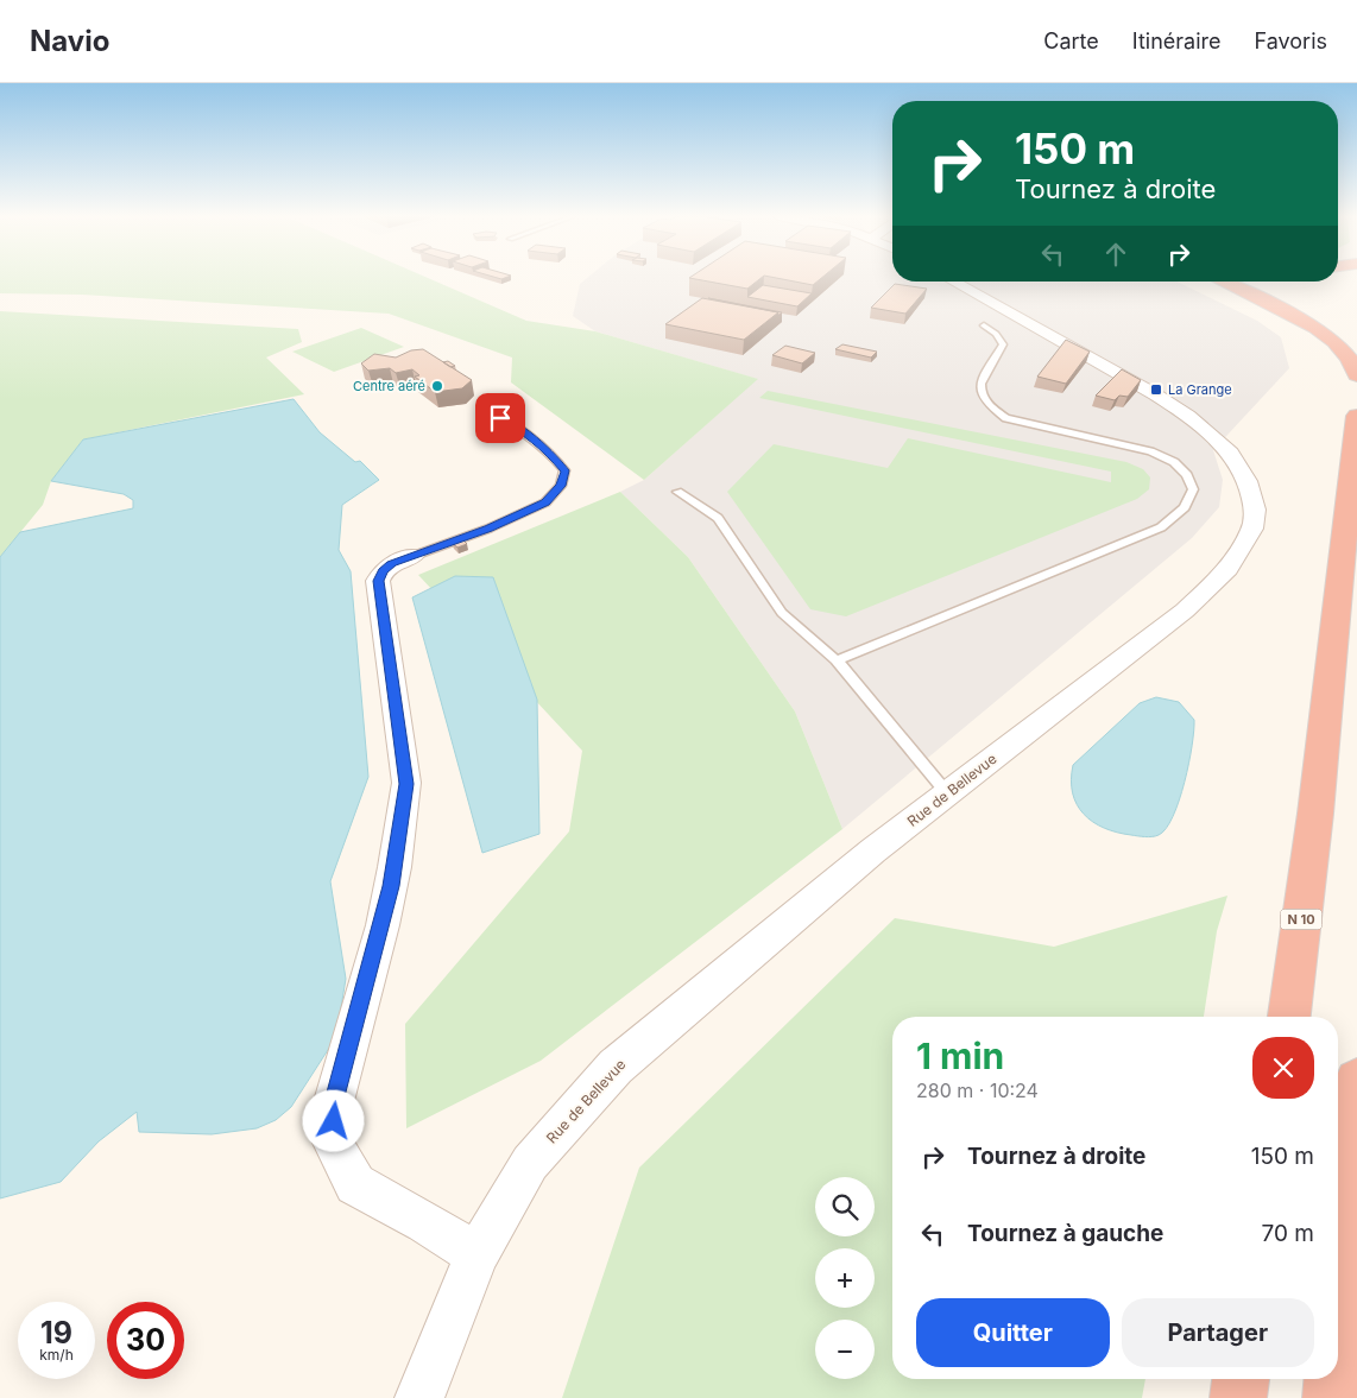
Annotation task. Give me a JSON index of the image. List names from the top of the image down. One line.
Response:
{"streets":{"highway":["N 10"],"street":["Rue de Bellevue"]},"places":{"other":["Centre aéré"],"transit":["La Grange"]},"page":{"header":"Navio","nav":["Carte","Itinéraire","Favoris"],"turn":["150 m","Tournez à droite"],"heading":["1 min","280 m · 10:24"],"list":[{"name":"Tournez à droite","value":"150 m"},{"name":"Tournez à gauche","value":"70 m"}],"map_buttons":["+","−"],"buttons":["Quitter","Partager"],"speed":"19 km/h","limit":"30"}}
